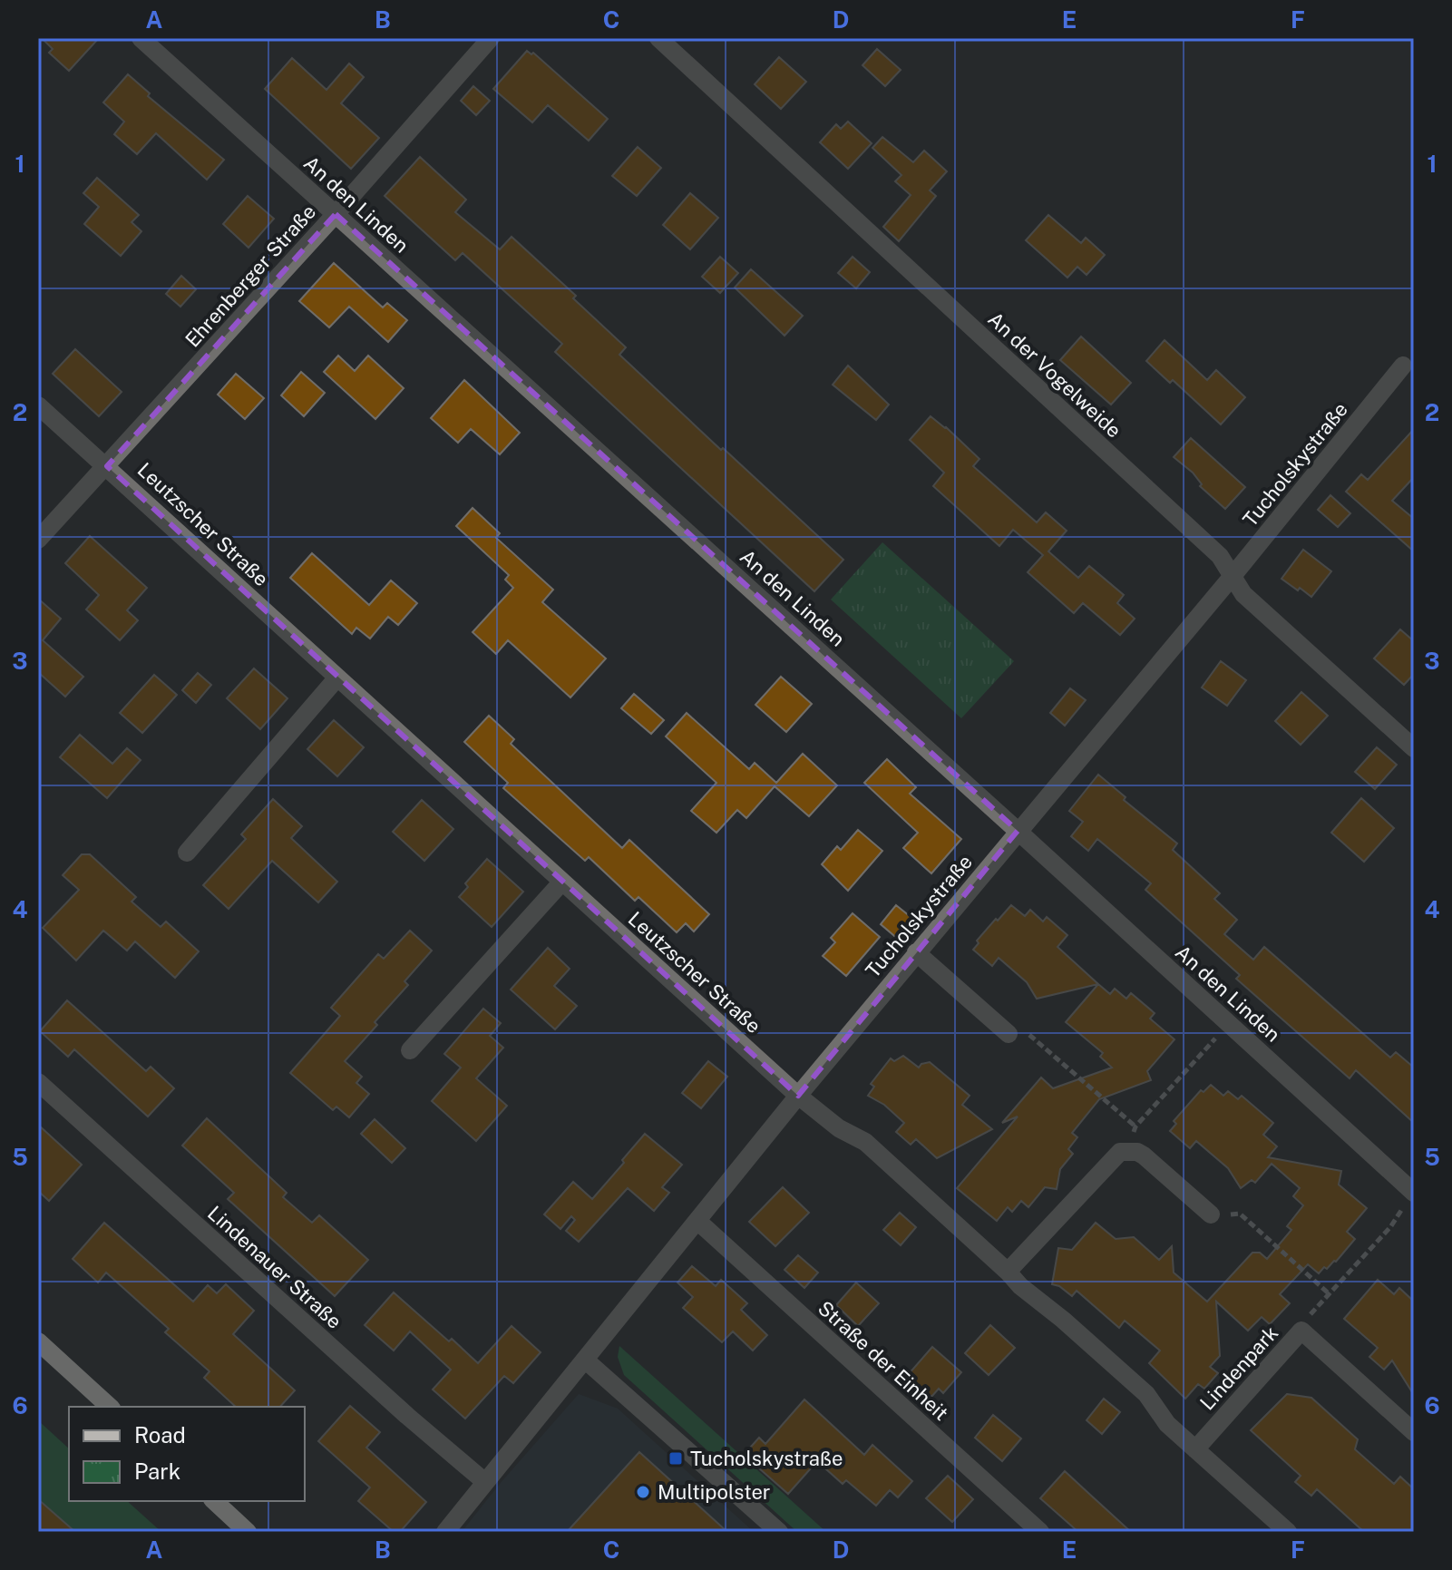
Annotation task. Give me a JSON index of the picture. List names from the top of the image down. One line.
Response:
{"streets":{"street":["An den Linden","Ehrenberger Straße","An der Vogelweide","Tucholskystraße","Leutzscher Straße","Lindenauer Straße","Straße der Einheit","Lindenpark"]},"crossings":[["An den Linden","Ehrenberger Straße"],["An den Linden","Tucholskystraße"],["Ehrenberger Straße","Leutzscher Straße"],["An der Vogelweide","Tucholskystraße"],["Tucholskystraße","Leutzscher Straße"],["Tucholskystraße","Lindenauer Straße"],["Tucholskystraße","Straße der Einheit"]],"places":{"transit":["Tucholskystraße"],"other":["Multipolster"]},"legend":["Road","Park"],"grid":{"columns":["A","B","C","D","E","F"],"rows":["1","2","3","4","5","6"]}}
